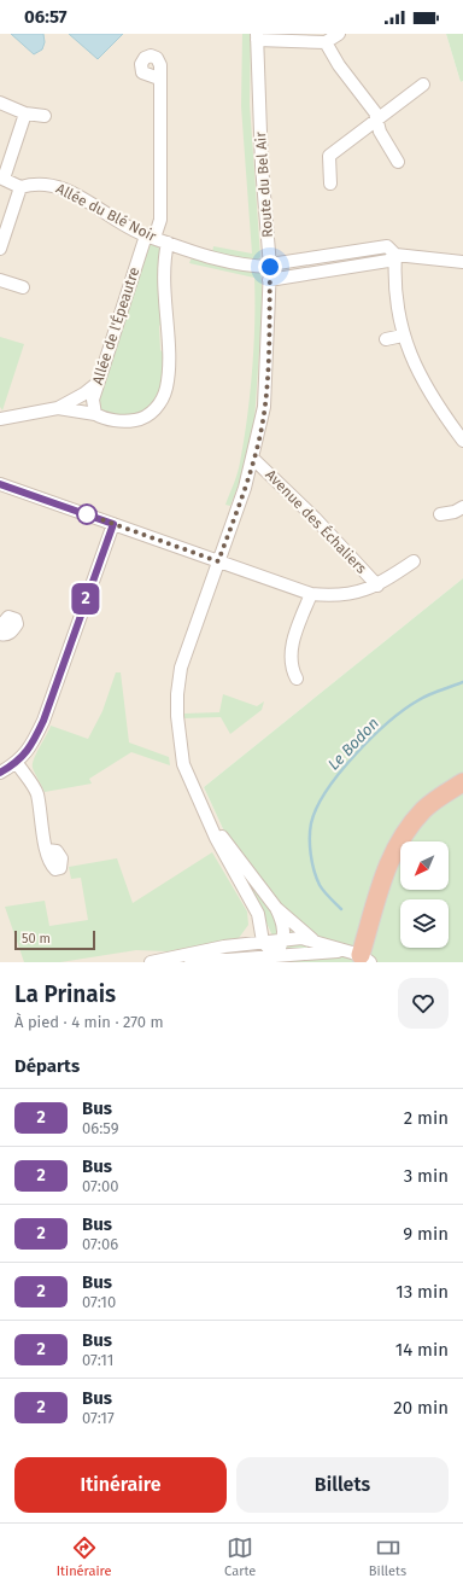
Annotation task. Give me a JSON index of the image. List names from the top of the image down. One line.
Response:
{"streets":{"street":["Route du Bel Air","Allée du Blé Noir","Allée de l'Épeautre","Avenue des Échaliers"]},"crossings":[["Route du Bel Air","Allée du Blé Noir"],["Route du Bel Air","Avenue des Échaliers"],["Allée du Blé Noir","Allée de l'Épeautre"]],"water":["Le Bodon"],"lines":["bus line 2"],"scale_bar":"50 m","north":"bottom left","page":{"status":"06:57","on_map":"2","scale":"50 m","heading":[["La Prinais","À pied · 4 min · 270 m"],"Départs"],"list":[{"mark":"2","name":"Bus","note":"06:59","value":"2 min"},{"mark":"2","name":"Bus","note":"07:00","value":"3 min"},{"mark":"2","name":"Bus","note":"07:06","value":"9 min"},{"mark":"2","name":"Bus","note":"07:10","value":"13 min"},{"mark":"2","name":"Bus","note":"07:11","value":"14 min"},{"mark":"2","name":"Bus","note":"07:17","value":"20 min"}],"buttons":["Itinéraire","Billets"],"tabs":["Itinéraire","Carte","Billets"]}}
